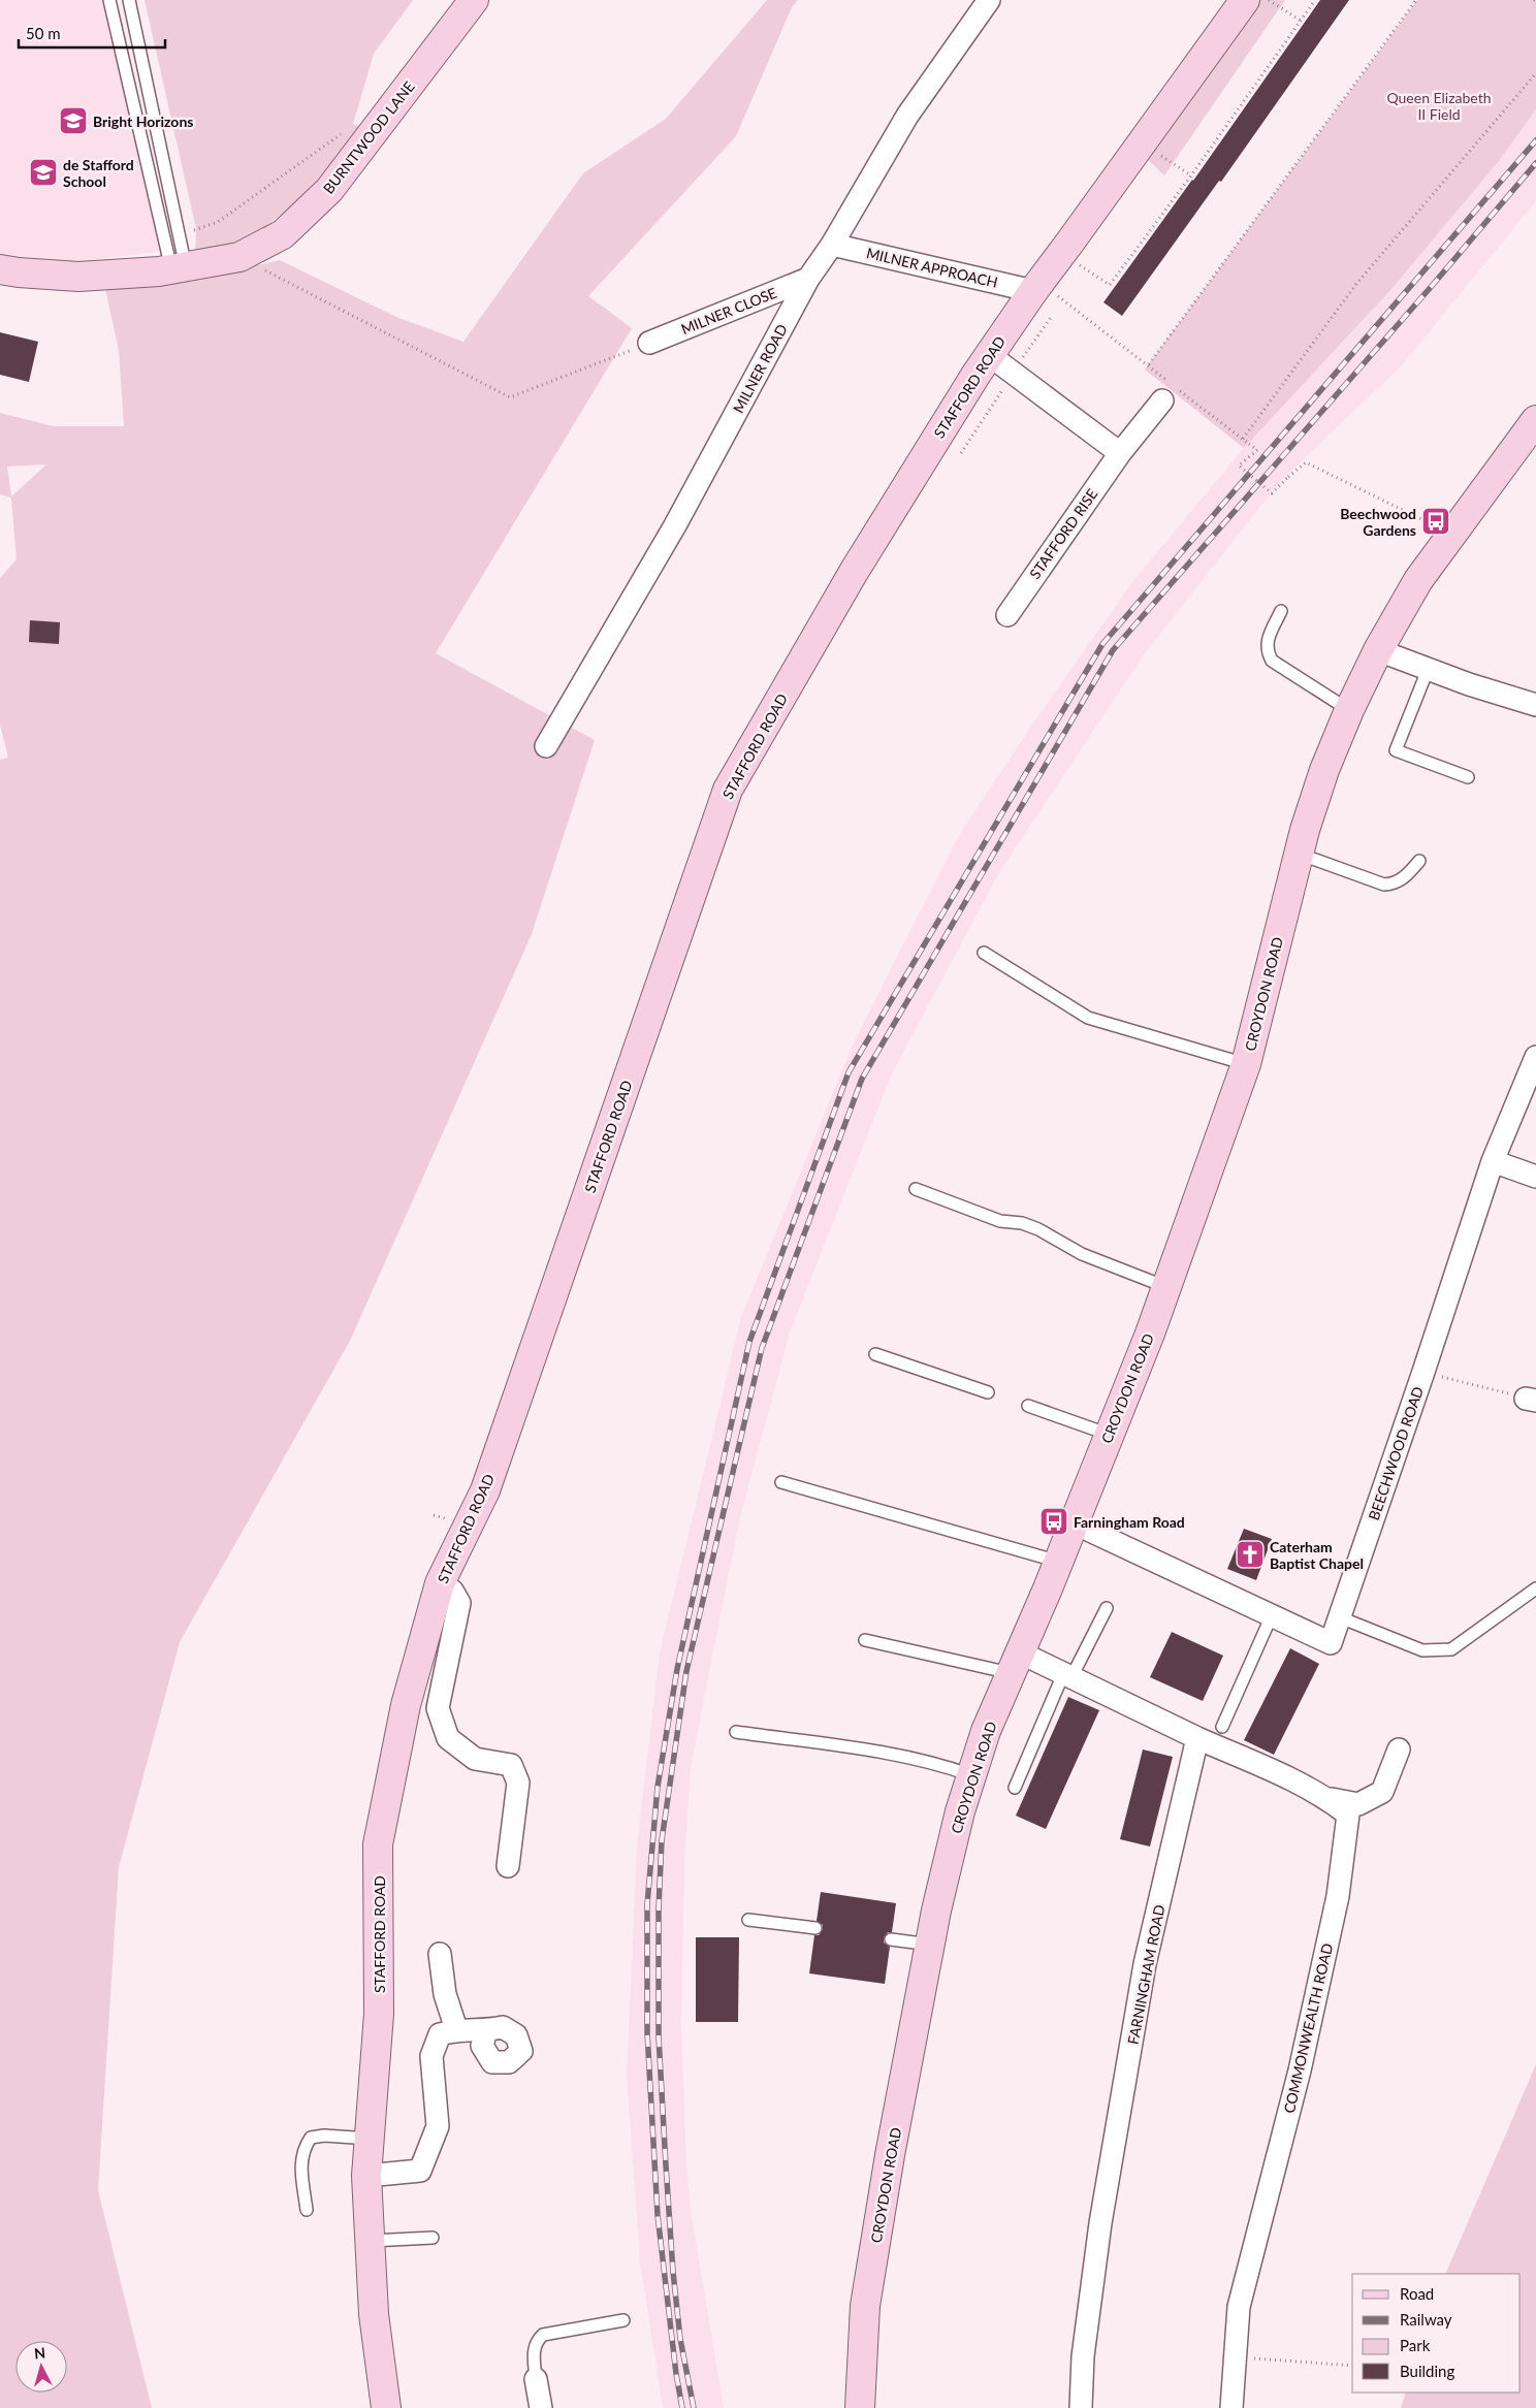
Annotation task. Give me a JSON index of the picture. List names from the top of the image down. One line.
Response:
{"streets":{"street":["BURNTWOOD LANE","MILNER APPROACH","MILNER CLOSE","MILNER ROAD","STAFFORD ROAD","STAFFORD RISE","CROYDON ROAD","BEECHWOOD ROAD","FARNINGHAM ROAD","COMMONWEALTH ROAD"]},"crossings":[["MILNER APPROACH","MILNER ROAD"],["MILNER APPROACH","STAFFORD ROAD"],["MILNER CLOSE","MILNER ROAD"],["CROYDON ROAD","BEECHWOOD ROAD"],["FARNINGHAM ROAD","COMMONWEALTH ROAD"]],"parks":["Queen Elizabeth II Field"],"places":{"school or university":["Bright Horizons","de Stafford School"],"bus stop":["Beechwood Gardens","Farningham Road"],"church":["Caterham Baptist Chapel"]},"legend":["Road","Railway","Park","Building"],"scale_bar":"50 m","north":"top"}
